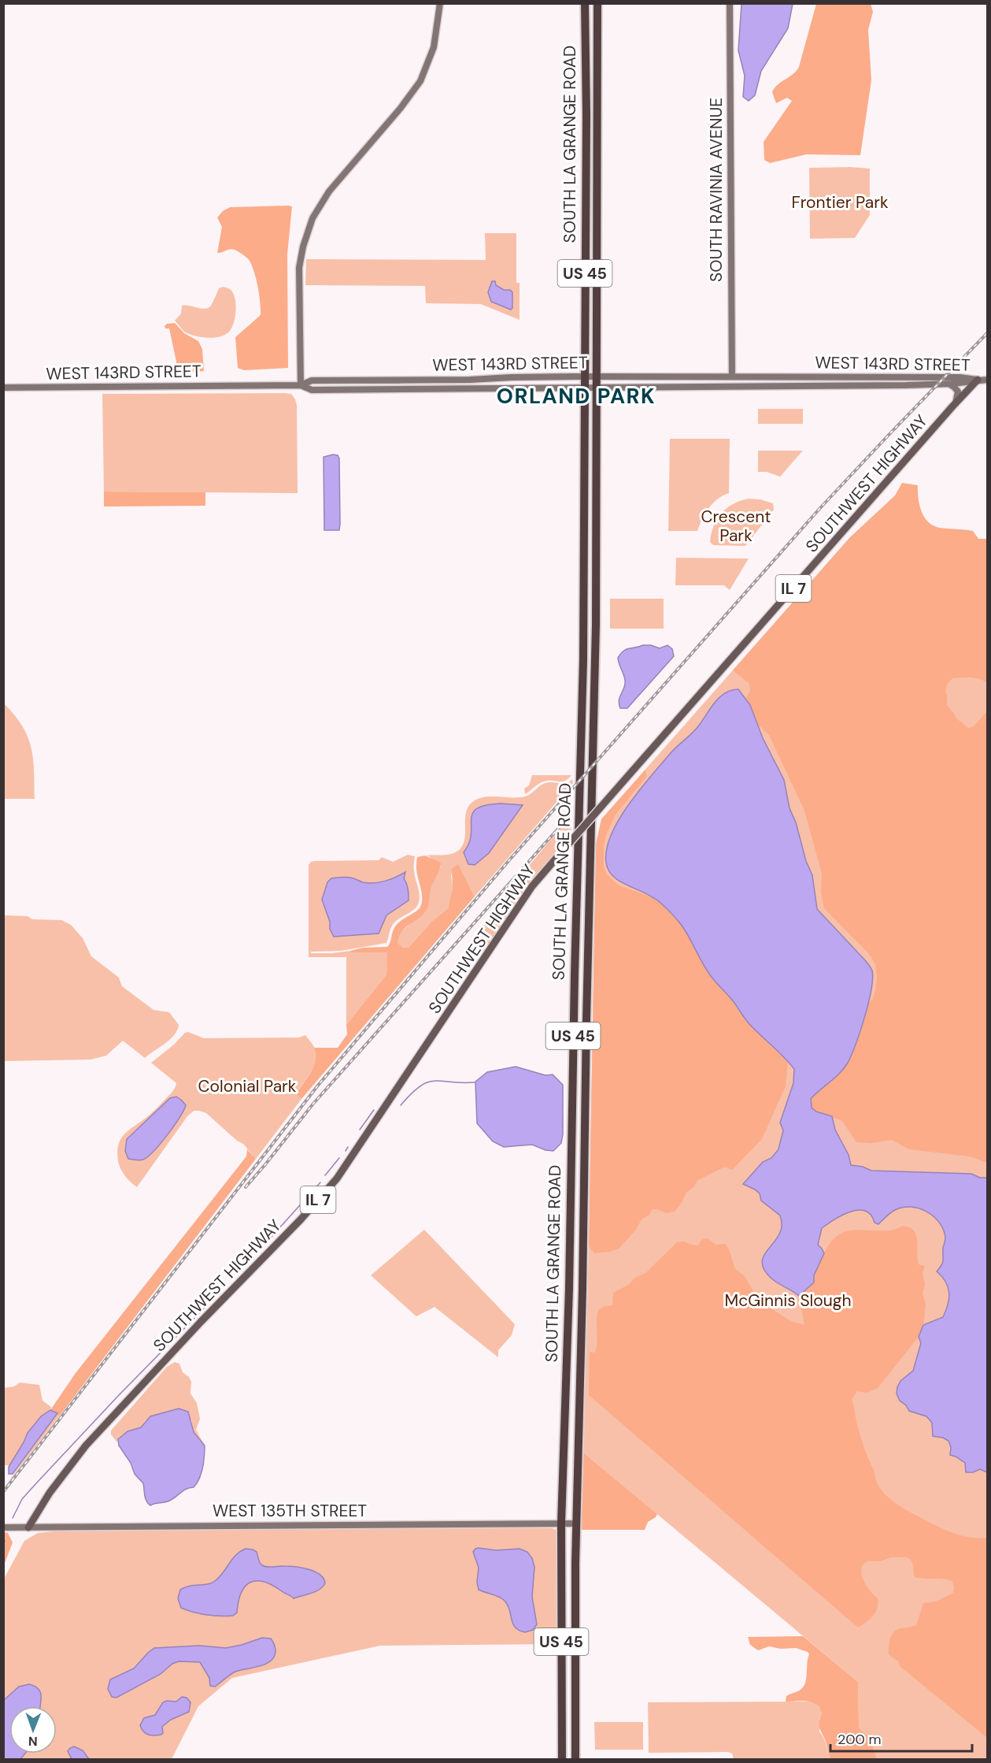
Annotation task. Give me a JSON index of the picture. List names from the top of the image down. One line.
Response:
{"streets":{"highway":["SOUTH LA GRANGE ROAD","US 45"],"main road":["SOUTH RAVINIA AVENUE","WEST 143RD STREET","SOUTHWEST HIGHWAY","IL 7","WEST 135TH STREET"]},"crossings":[["SOUTH LA GRANGE ROAD","WEST 143RD STREET"],["SOUTH LA GRANGE ROAD","WEST 135TH STREET"],["SOUTH RAVINIA AVENUE","WEST 143RD STREET"],["WEST 143RD STREET","SOUTHWEST HIGHWAY"],["SOUTHWEST HIGHWAY","WEST 135TH STREET"]],"districts":["ORLAND PARK"],"parks":["Frontier Park","Crescent Park","Colonial Park","McGinnis Slough"],"scale_bar":"200 m","north":"bottom"}
